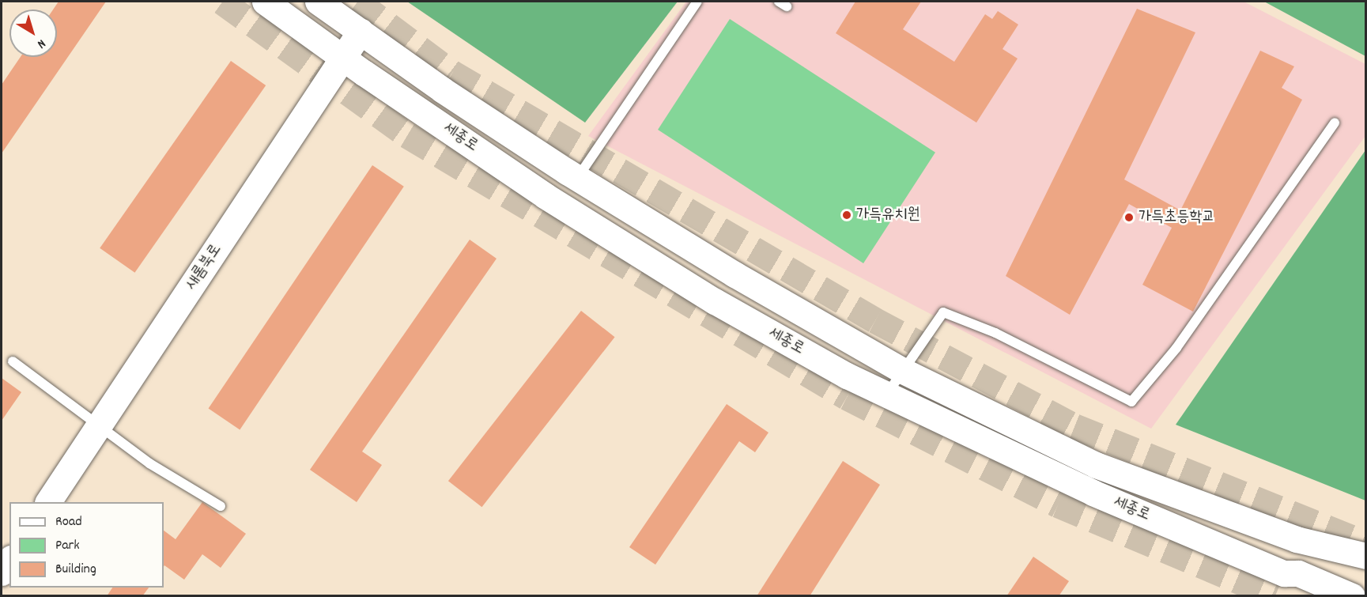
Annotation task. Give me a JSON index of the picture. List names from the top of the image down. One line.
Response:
{"streets":{"main road":["세종로","새롬북로"]},"crossings":[["세종로","새롬북로"]],"places":["가득유치원","가득초등학교"],"legend":["Road","Park","Building"],"north":"bottom right"}
